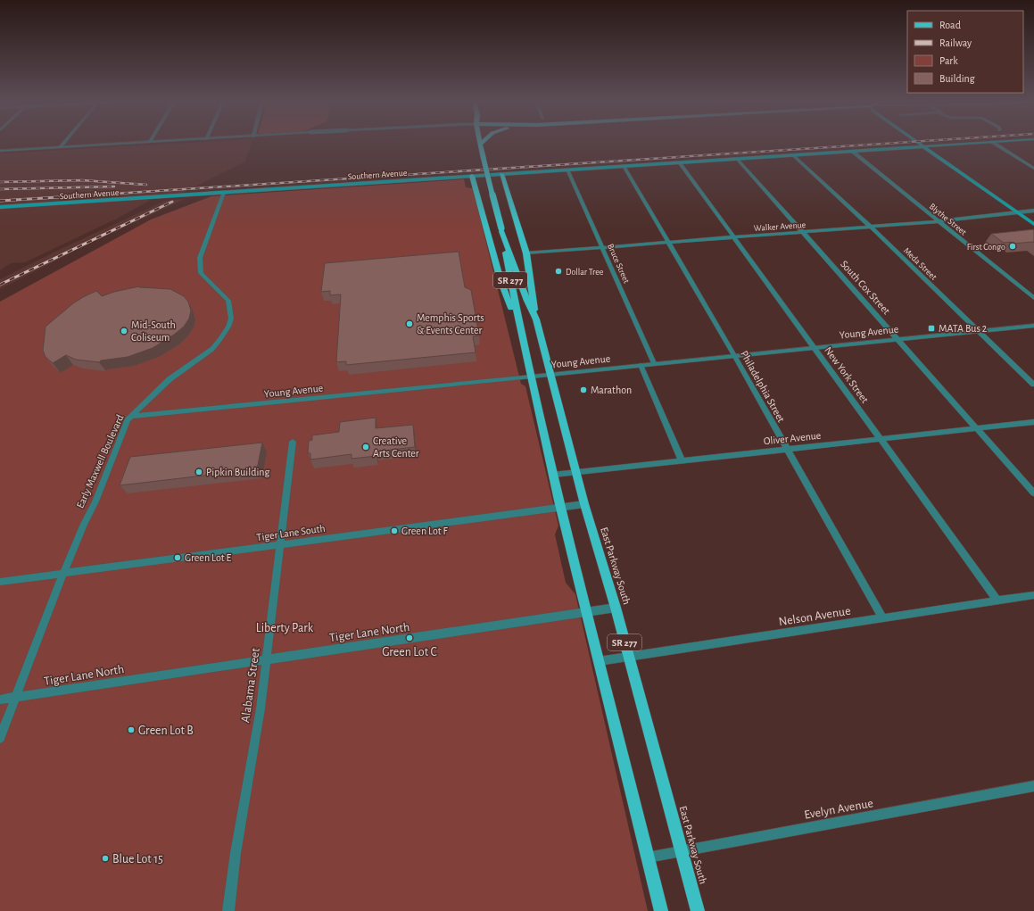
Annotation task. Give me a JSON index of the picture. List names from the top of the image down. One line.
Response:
{"streets":{"main road":["Southern Avenue","SR 277","East Parkway South"],"street":["Blythe Street","Walker Avenue","Bruce Street","Meda Street","South Cox Street","Young Avenue","New York Street","Philadelphia Street","Oliver Avenue","Early Maxwell Boulevard","Tiger Lane South","Nelson Avenue","Tiger Lane North","Alabama Street","Evelyn Avenue"]},"crossings":[["Southern Avenue","Blythe Street"],["Southern Avenue","Bruce Street"],["Southern Avenue","Meda Street"],["Southern Avenue","South Cox Street"],["Southern Avenue","New York Street"],["Southern Avenue","Philadelphia Street"],["Southern Avenue","Early Maxwell Boulevard"],["Blythe Street","Walker Avenue"],["Walker Avenue","Bruce Street"],["Walker Avenue","Meda Street"],["Walker Avenue","South Cox Street"],["Walker Avenue","New York Street"],["Walker Avenue","Philadelphia Street"],["Bruce Street","Young Avenue"],["Meda Street","Young Avenue"],["South Cox Street","Young Avenue"],["South Cox Street","Oliver Avenue"],["Young Avenue","New York Street"],["Young Avenue","Philadelphia Street"],["Young Avenue","Early Maxwell Boulevard"],["Young Avenue","East Parkway South"],["New York Street","Oliver Avenue"],["New York Street","Nelson Avenue"],["Philadelphia Street","Oliver Avenue"],["Philadelphia Street","Nelson Avenue"],["Oliver Avenue","East Parkway South"],["Early Maxwell Boulevard","Tiger Lane South"],["Early Maxwell Boulevard","Tiger Lane North"],["Tiger Lane South","East Parkway South"],["Tiger Lane South","Alabama Street"],["East Parkway South","Nelson Avenue"],["East Parkway South","Tiger Lane North"],["East Parkway South","Evelyn Avenue"],["Tiger Lane North","Alabama Street"]],"parks":["Liberty Park"],"places":{"other":["First Congo","Dollar Tree","Memphis Sports & Events Center","Mid-South Coliseum","Marathon","Creative Arts Center","Pipkin Building","Green Lot F","Green Lot E","Green Lot C","Green Lot B","Blue Lot 15"],"transit":["MATA Bus 2"]},"legend":["Road","Railway","Park","Building"]}
